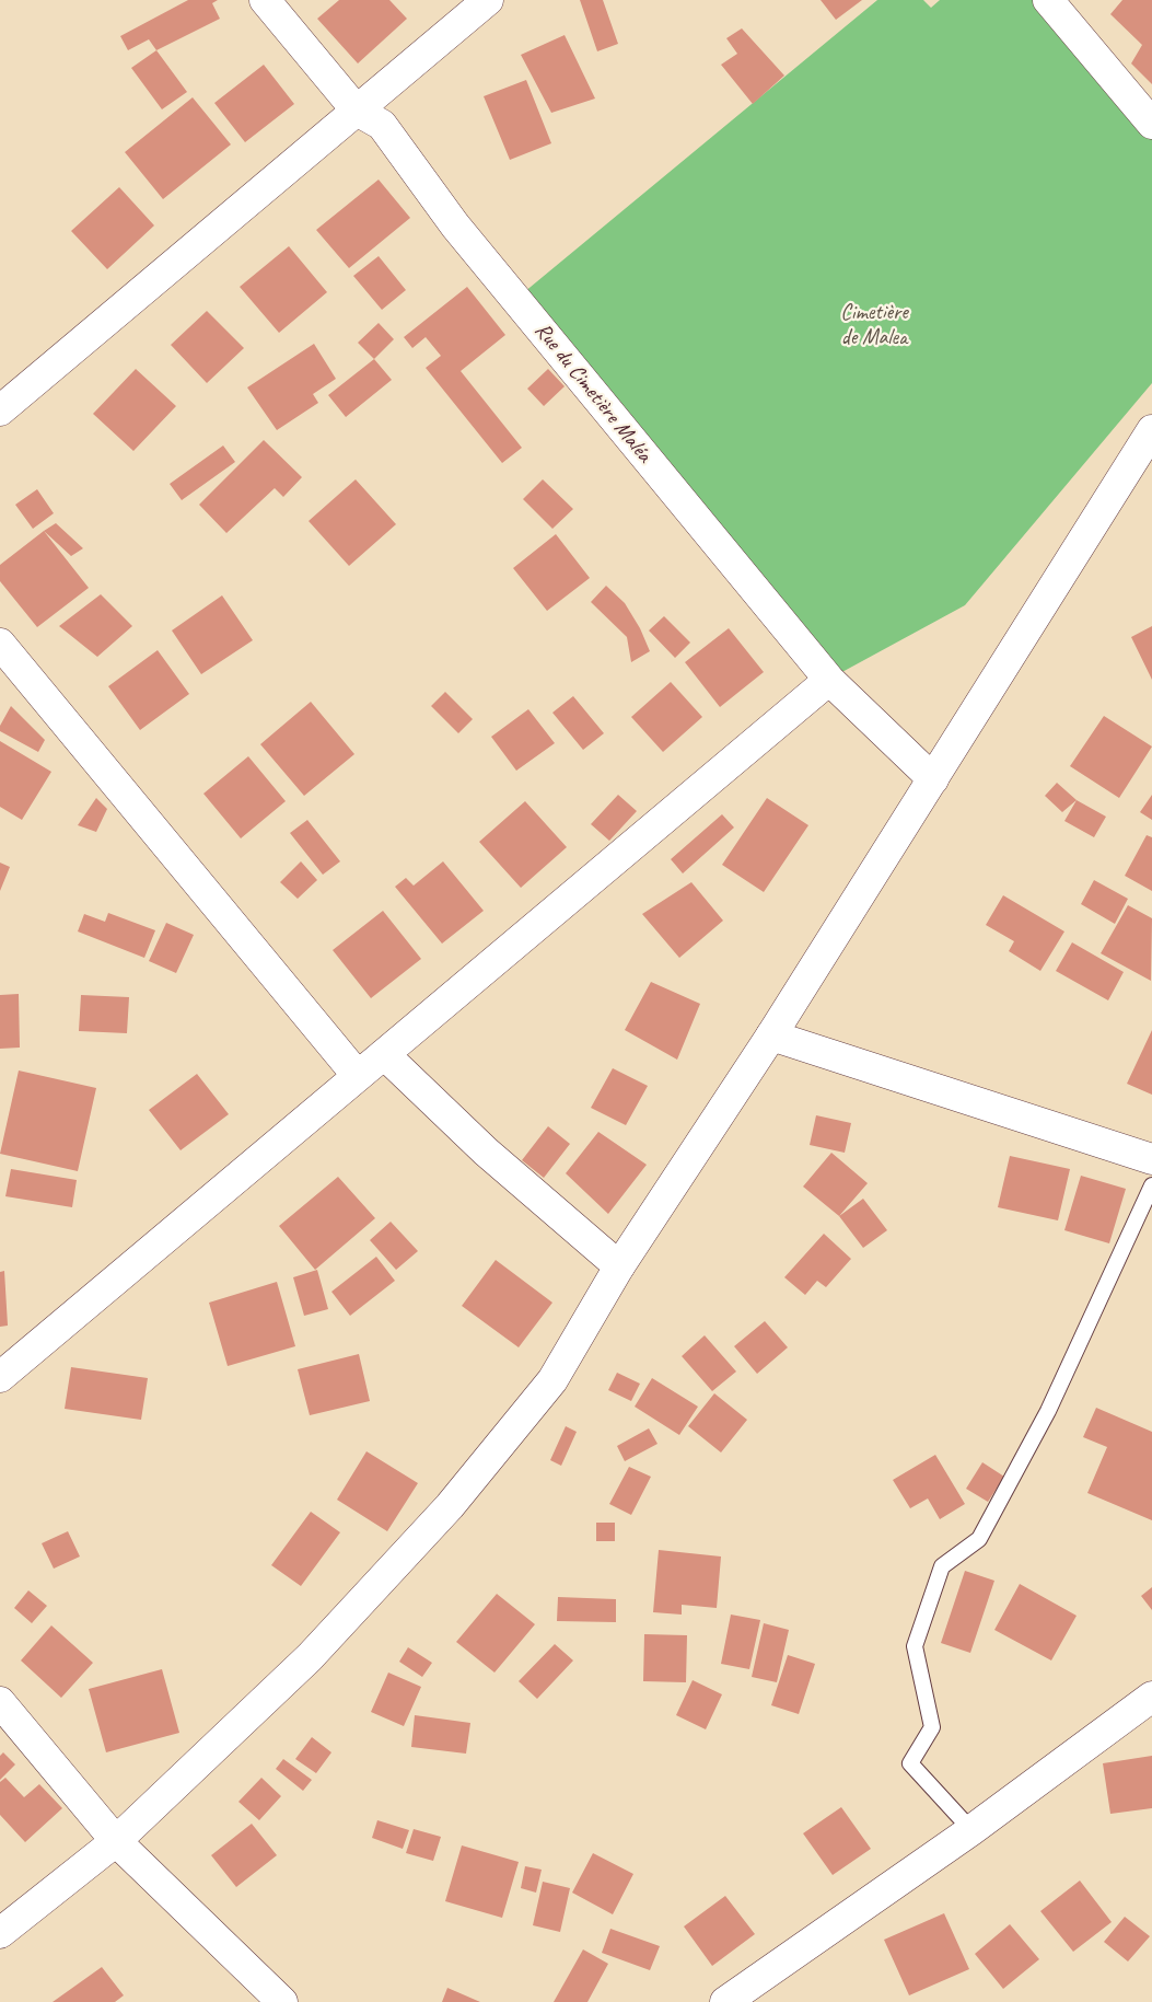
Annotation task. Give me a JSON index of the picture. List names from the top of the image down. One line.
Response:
{"streets":{"street":["Rue du Cimetière Maléa"]},"parks":["Cimetière de Malea"]}
